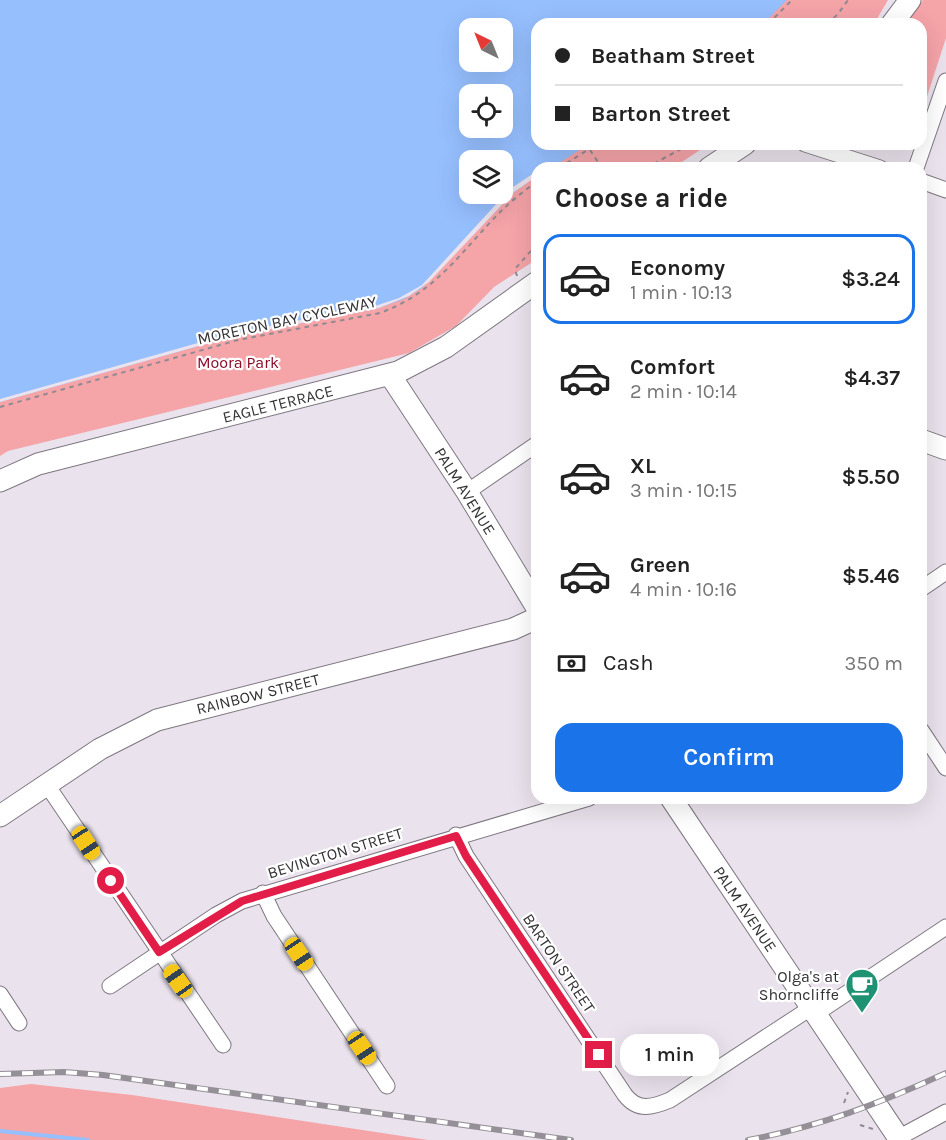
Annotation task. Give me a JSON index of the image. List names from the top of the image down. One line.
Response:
{"streets":{"street":["EAGLE TERRACE","PALM AVENUE","RAINBOW STREET","BEVINGTON STREET","BARTON STREET"],"path":["MORETON BAY CYCLEWAY"]},"crossings":[["EAGLE TERRACE","PALM AVENUE"],["PALM AVENUE","BARTON STREET"],["BEVINGTON STREET","BARTON STREET"]],"parks":["Moora Park"],"places":{"cafe":["Olga's at Shorncliffe"]},"north":"top left","page":{"banner":["Beatham Street","Barton Street"],"heading":"Choose a ride","list":[{"name":"Economy","note":"1 min · 10:13","value":"$3.24"},{"name":"Comfort","note":"2 min · 10:14","value":"$4.37"},{"name":"XL","note":"3 min · 10:15","value":"$5.50"},{"name":"Green","note":"4 min · 10:16","value":"$5.46"}],"pay":["Cash","350 m"],"buttons":"Confirm","bubble":"1 min"}}
